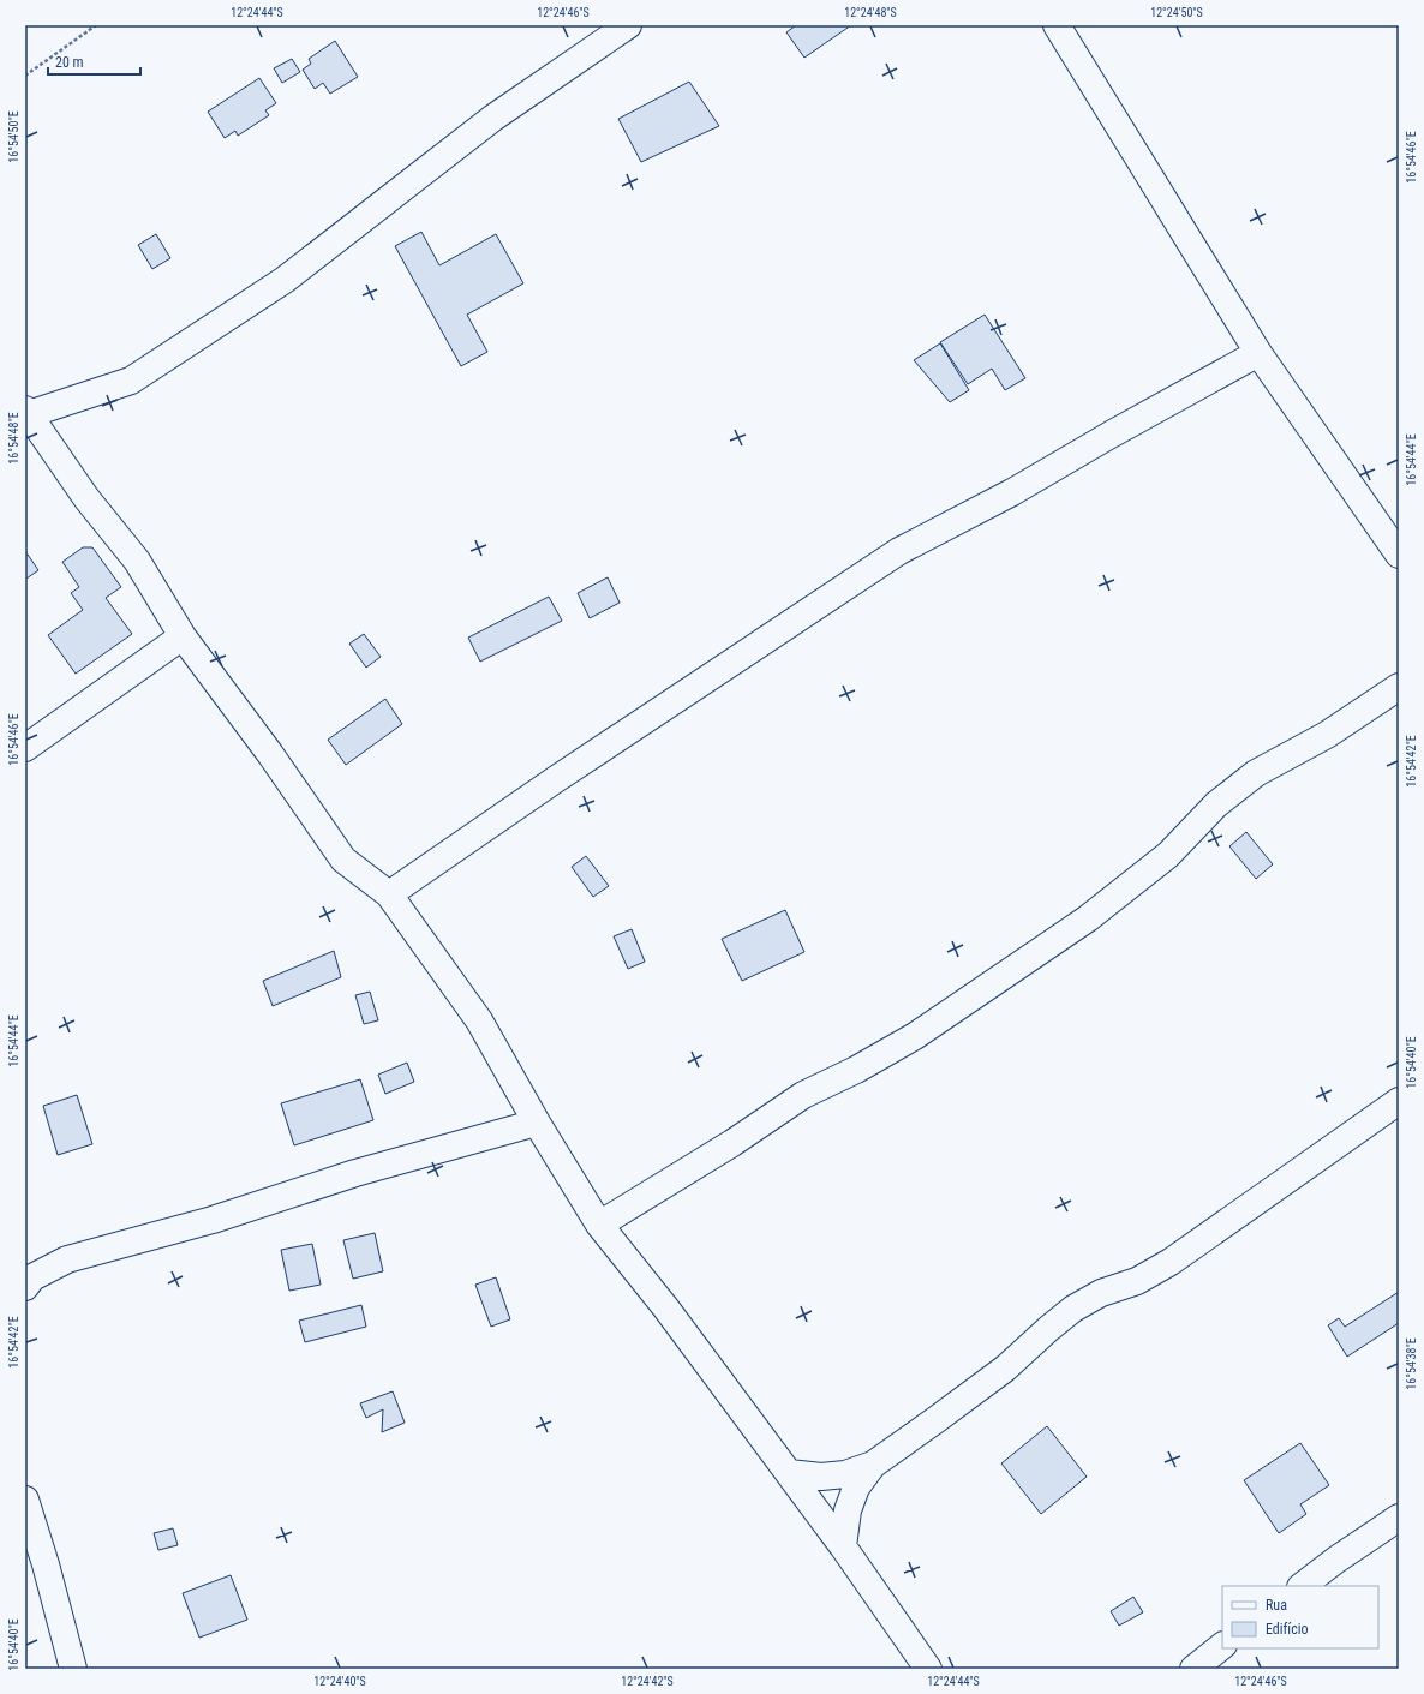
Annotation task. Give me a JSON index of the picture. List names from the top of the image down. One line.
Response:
{"legend":["Rua","Edifício"],"scale_bar":"20 m","coordinates":["12°24'44\"S","12°24'46\"S","12°24'48\"S","12°24'50\"S","16°54'50\"E","16°54'46\"E","16°54'48\"E","16°54'44\"E","16°54'42\"E","16°54'40\"E","16°54'38\"E","12°24'40\"S","12°24'42\"S"]}
